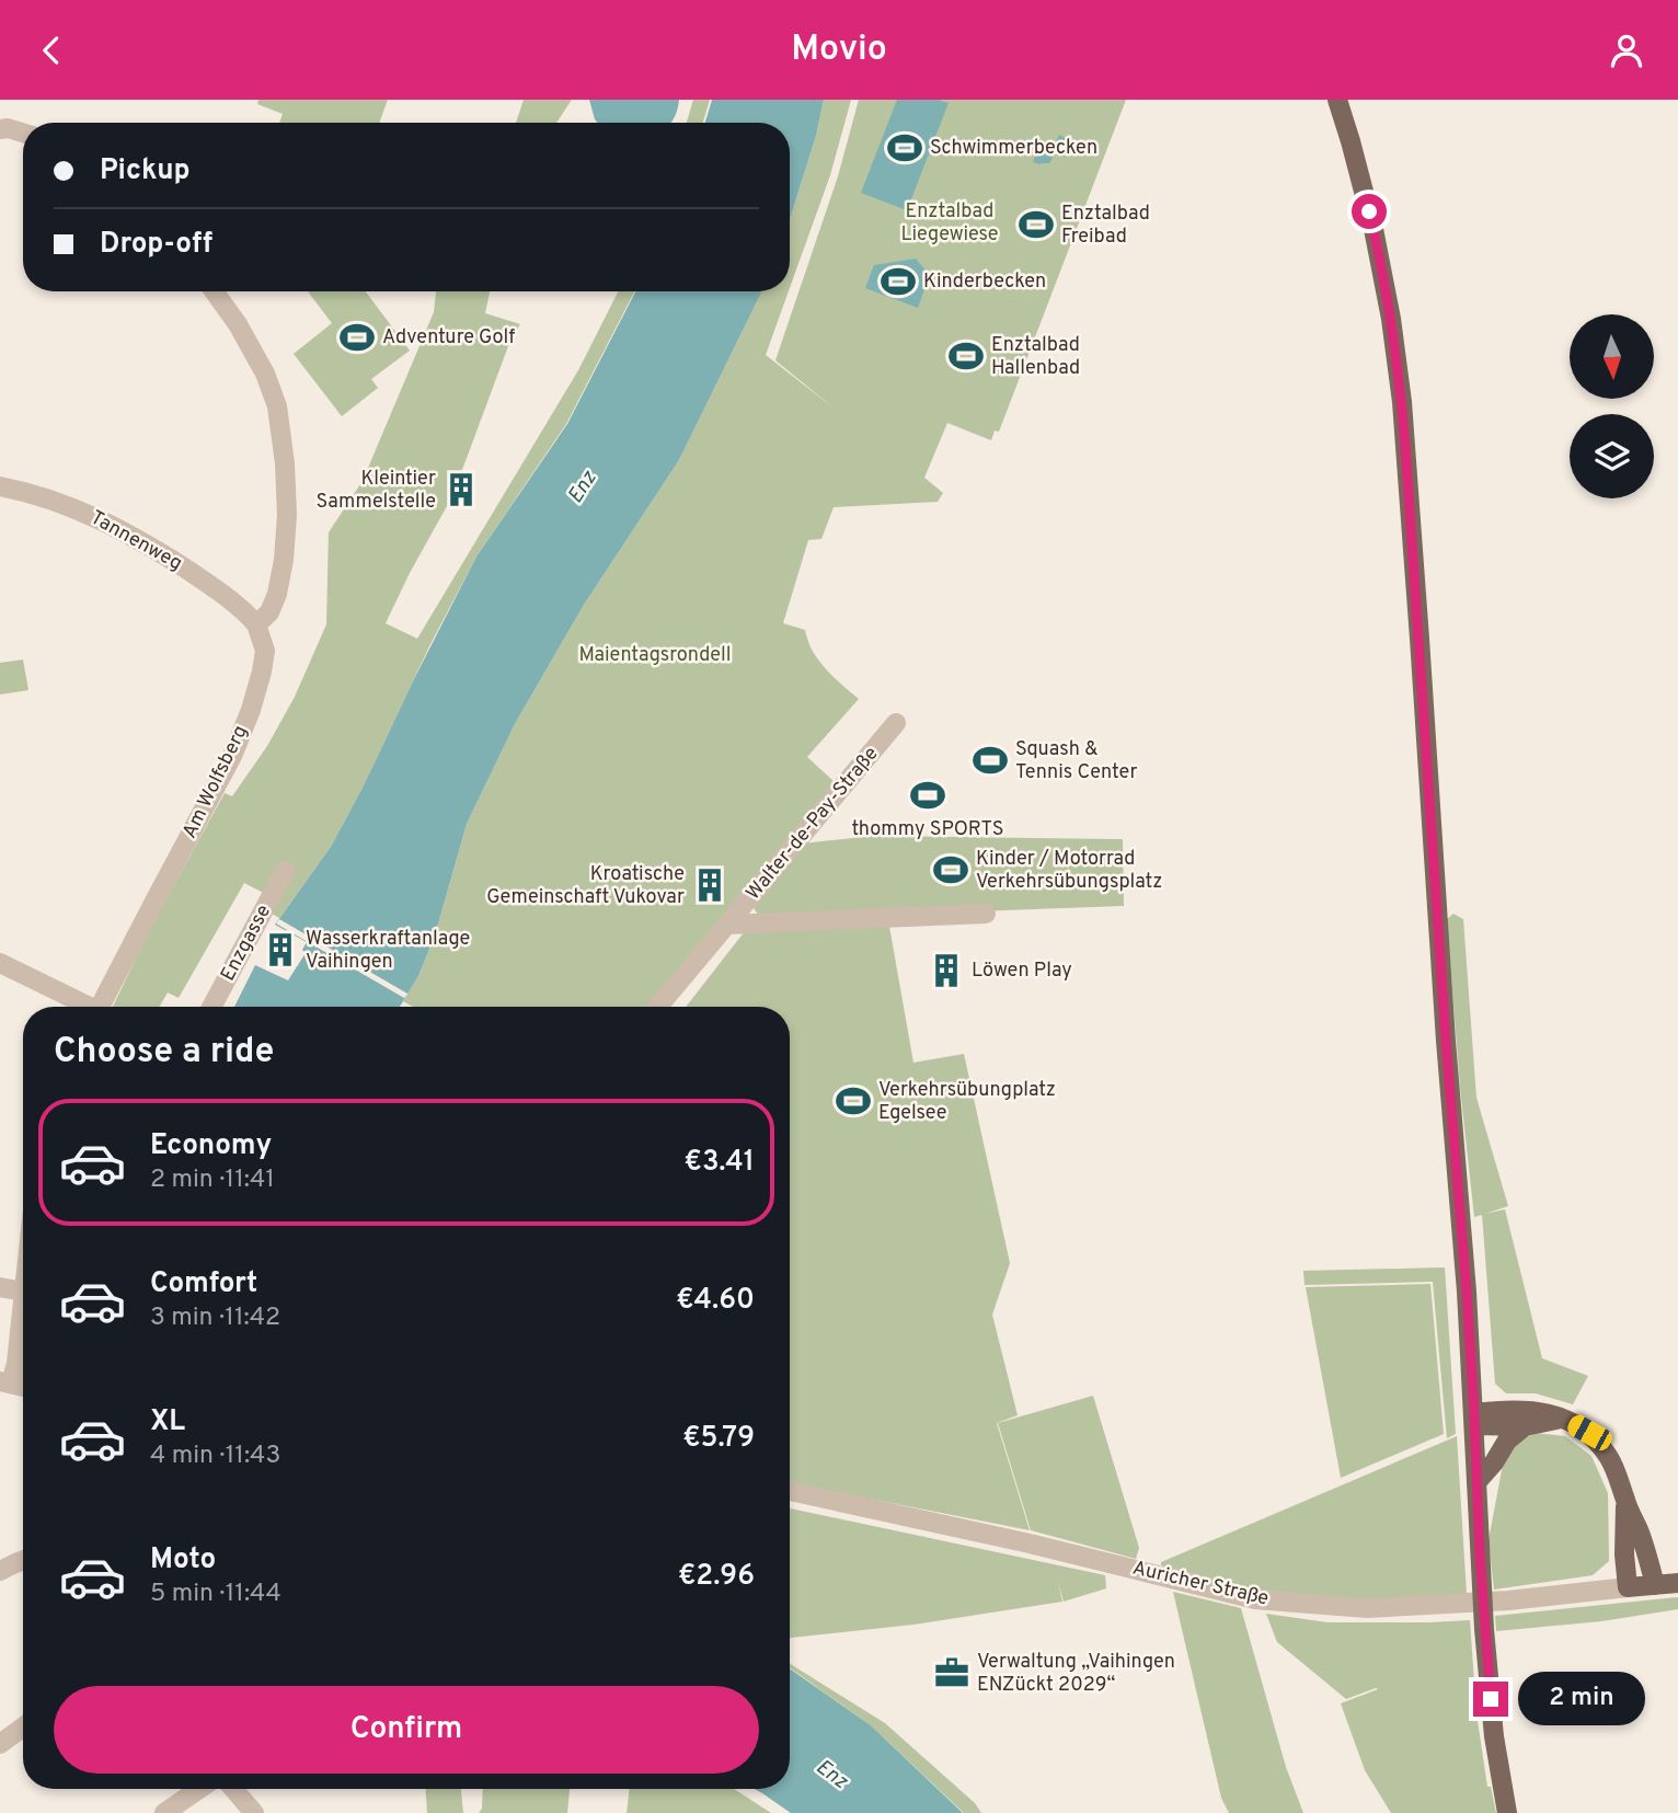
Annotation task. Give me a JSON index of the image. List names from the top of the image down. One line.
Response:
{"streets":{"street":["Tannenweg","Am Wolfsberg","Walter-de-Pay-Straße","Enzgasse","Auricher Straße"]},"crossings":[["Tannenweg","Am Wolfsberg"]],"water":["Enz"],"parks":["Enztalbad Liegewiese","Maientagsrondell"],"places":{"sports":["Schwimmerbecken","Enztalbad Freibad","Kinderbecken","Adventure Golf","Enztalbad Hallenbad","Squash & Tennis Center","thommy SPORTS","Kinder / Motorrad Verkehrsübungsplatz","Verkehrsübungplatz Egelsee"],"building":["Kleintier Sammelstelle","Kroatische Gemeinschaft Vukovar","Wasserkraftanlage Vaihingen","Löwen Play"],"office":["Verwaltung „Vaihingen ENZückt 2029“"]},"north":"bottom","page":{"header":"Movio","banner":["Pickup","Drop-off"],"heading":"Choose a ride","list":[{"name":"Economy","note":"2 min · 11:41","value":"€3.41"},{"name":"Comfort","note":"3 min · 11:42","value":"€4.60"},{"name":"XL","note":"4 min · 11:43","value":"€5.79"},{"name":"Moto","note":"5 min · 11:44","value":"€2.96"}],"buttons":"Confirm","bubble":"2 min"}}
